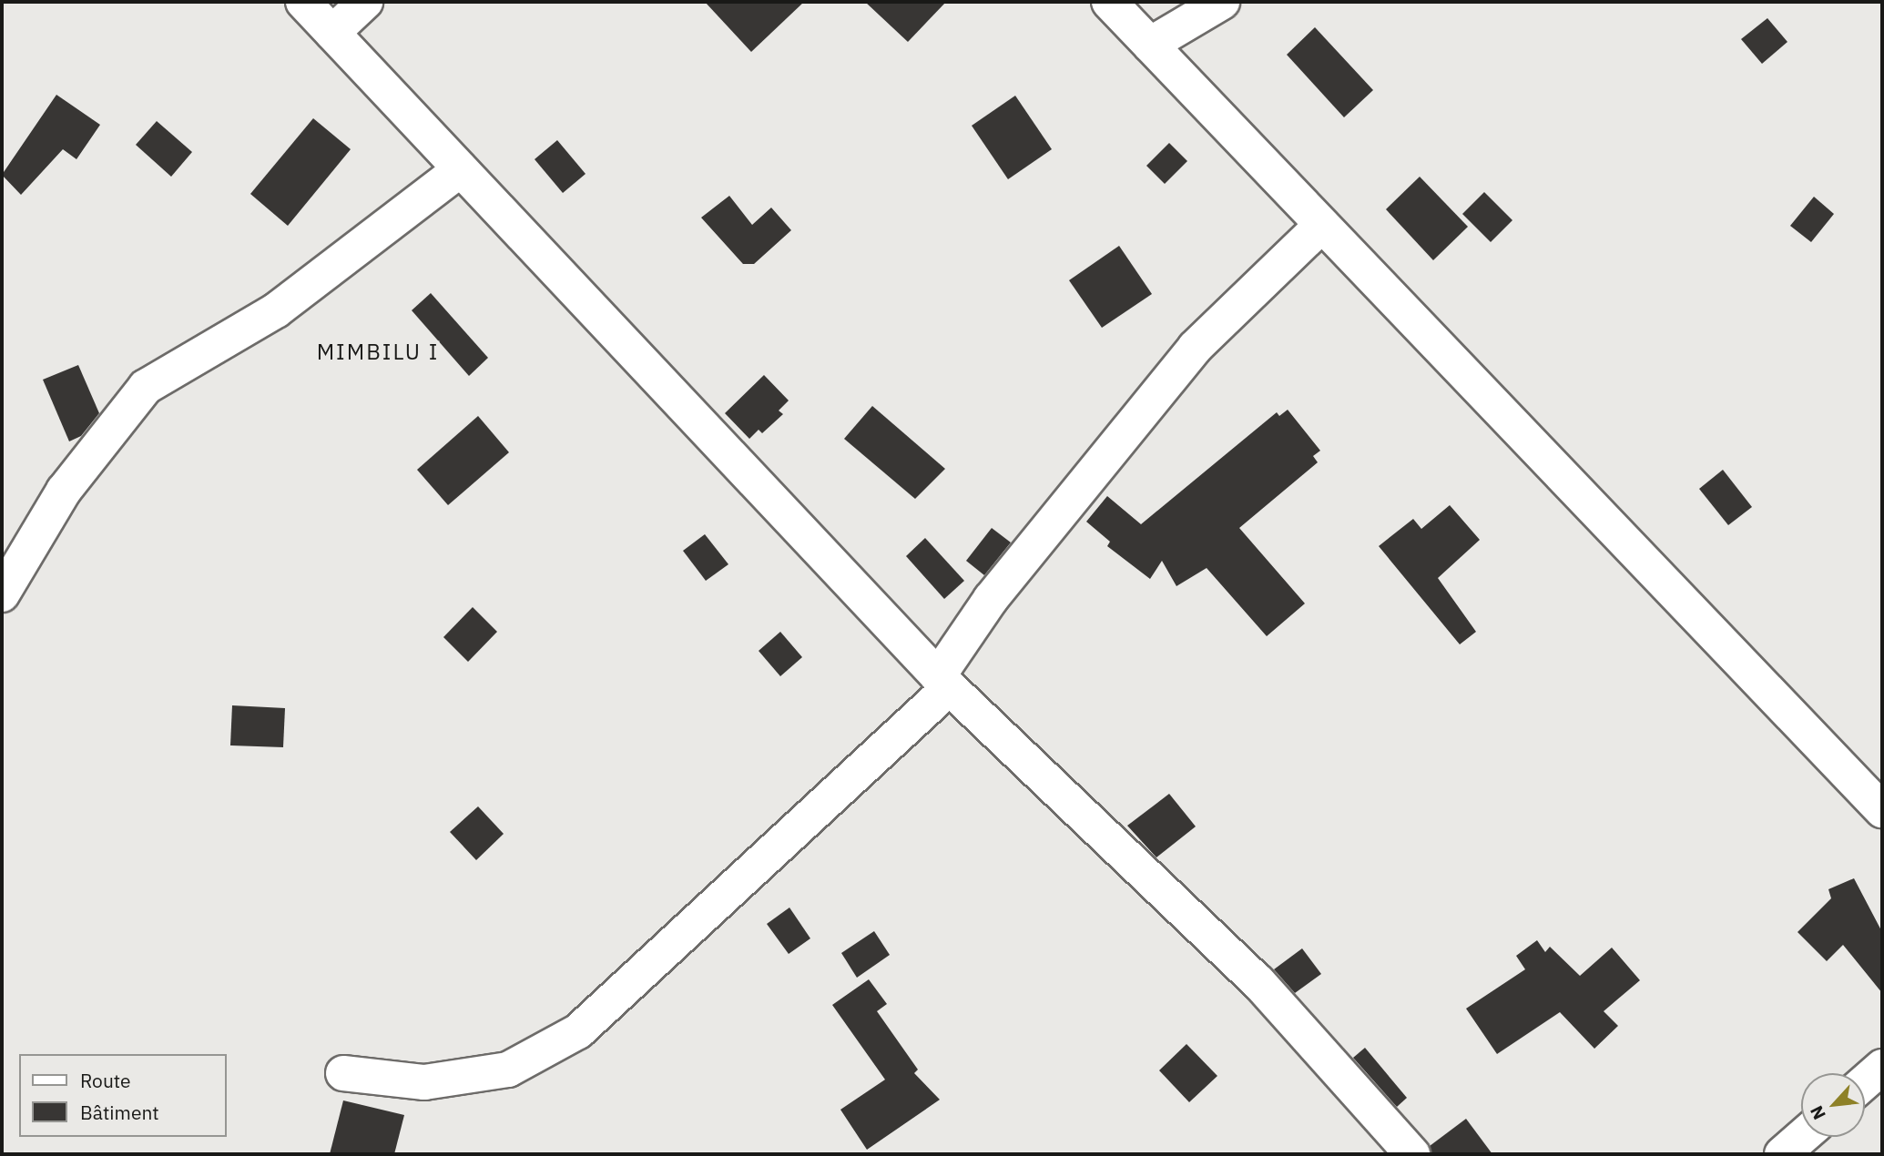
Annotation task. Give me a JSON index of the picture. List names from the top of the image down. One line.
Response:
{"districts":["MIMBILU I"],"legend":["Route","Bâtiment"],"north":"bottom left"}
